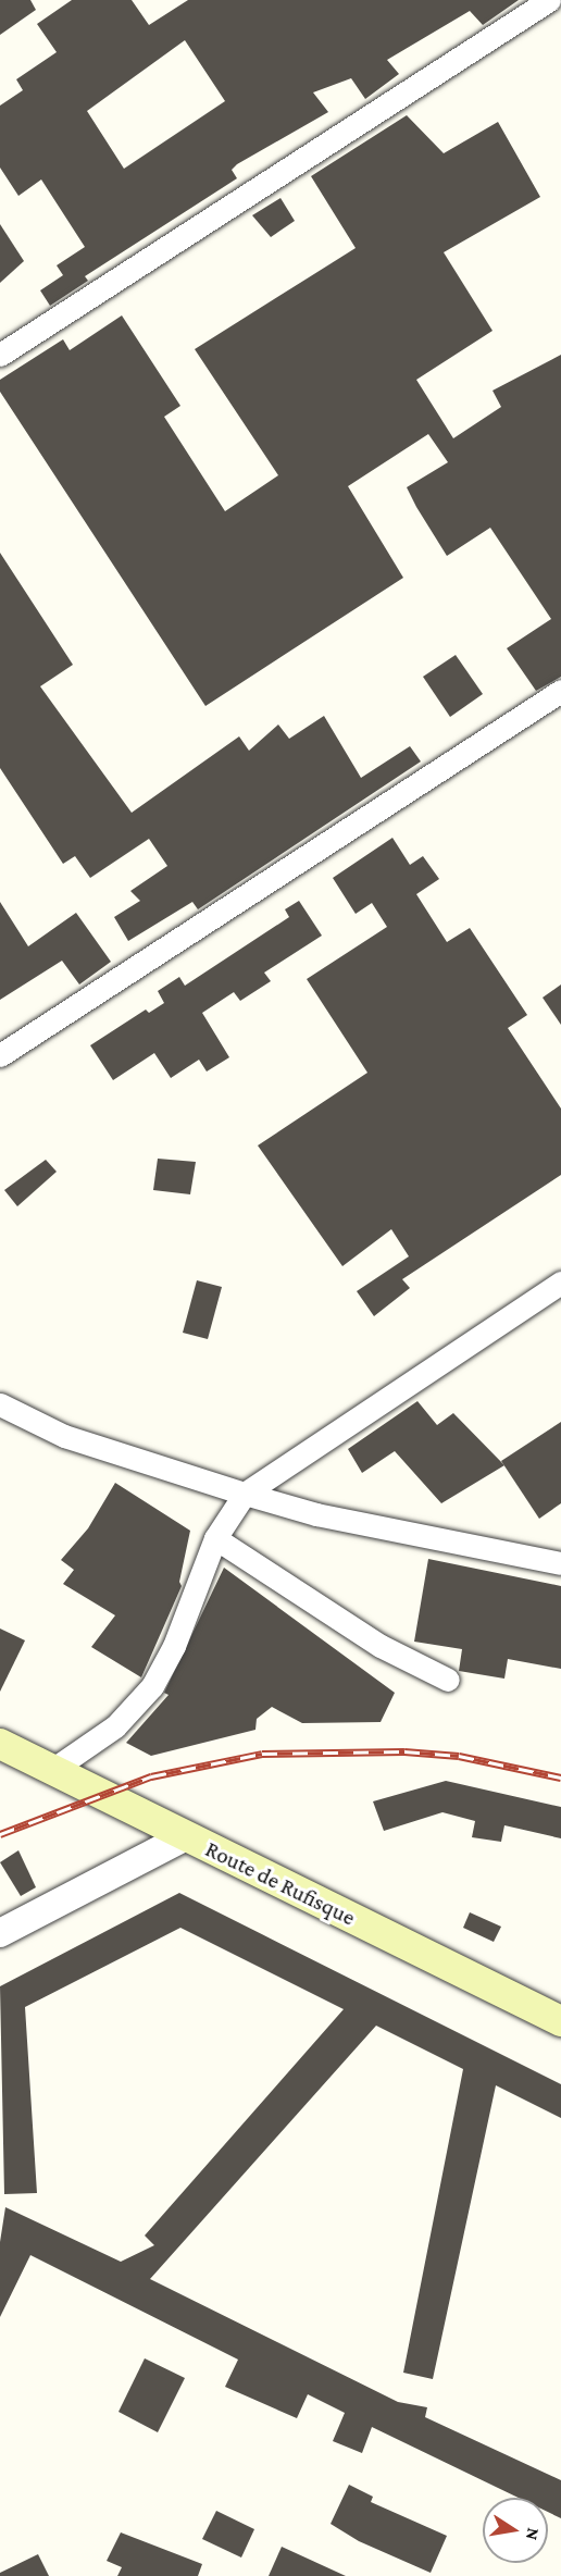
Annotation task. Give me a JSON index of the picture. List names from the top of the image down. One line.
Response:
{"streets":{"main road":["Route de Rufisque"]},"north":"right"}
